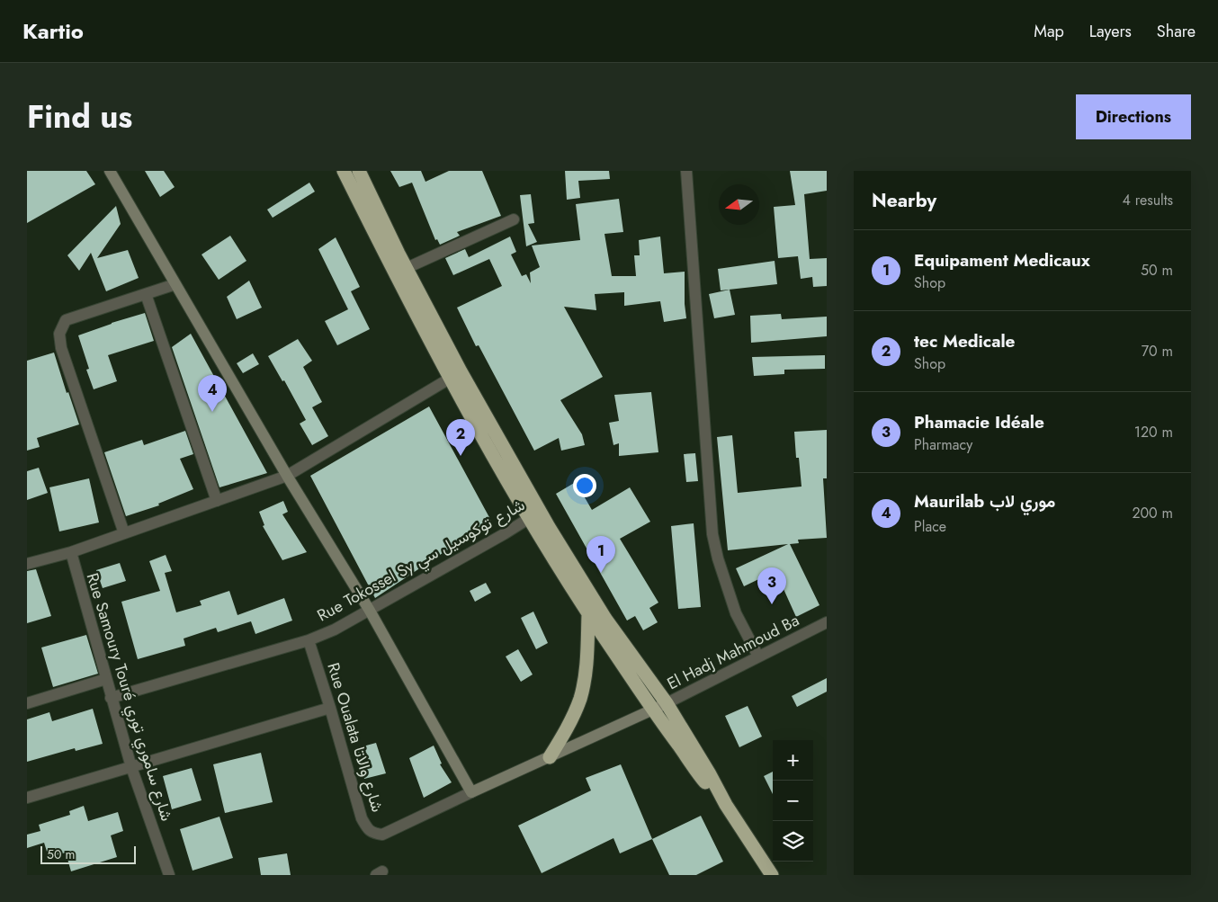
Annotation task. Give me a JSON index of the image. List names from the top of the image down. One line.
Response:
{"streets":{"street":["Rue Tokossel Sy شارع توكوسيل سي","El Hadj Mahmoud Ba","Rue Samoury Touré شارع ساموري توري","Rue Oualata شارع والاتا"]},"crossings":[["Rue Tokossel Sy شارع توكوسيل سي","Rue Samoury Touré شارع ساموري توري"],["Rue Tokossel Sy شارع توكوسيل سي","Rue Oualata شارع والاتا"],["El Hadj Mahmoud Ba","Rue Oualata شارع والاتا"]],"scale_bar":"50 m","north":"left","page":{"header":"Kartio","nav":["Map","Layers","Share"],"title":"Find us","buttons":"Directions","heading":["Nearby","4 results"],"list":[{"mark":"1","name":"Equipament Medicaux","note":"Shop","value":"50 m"},{"mark":"2","name":"tec Medicale","note":"Shop","value":"70 m"},{"mark":"3","name":"Phamacie Idéale","note":"Pharmacy","value":"120 m"},{"mark":"4","name":"Maurilab موري لاب","note":"Place","value":"200 m"}],"pins":["4","2","1","3"],"map_buttons":["+","−"],"scale":"50 m"}}
